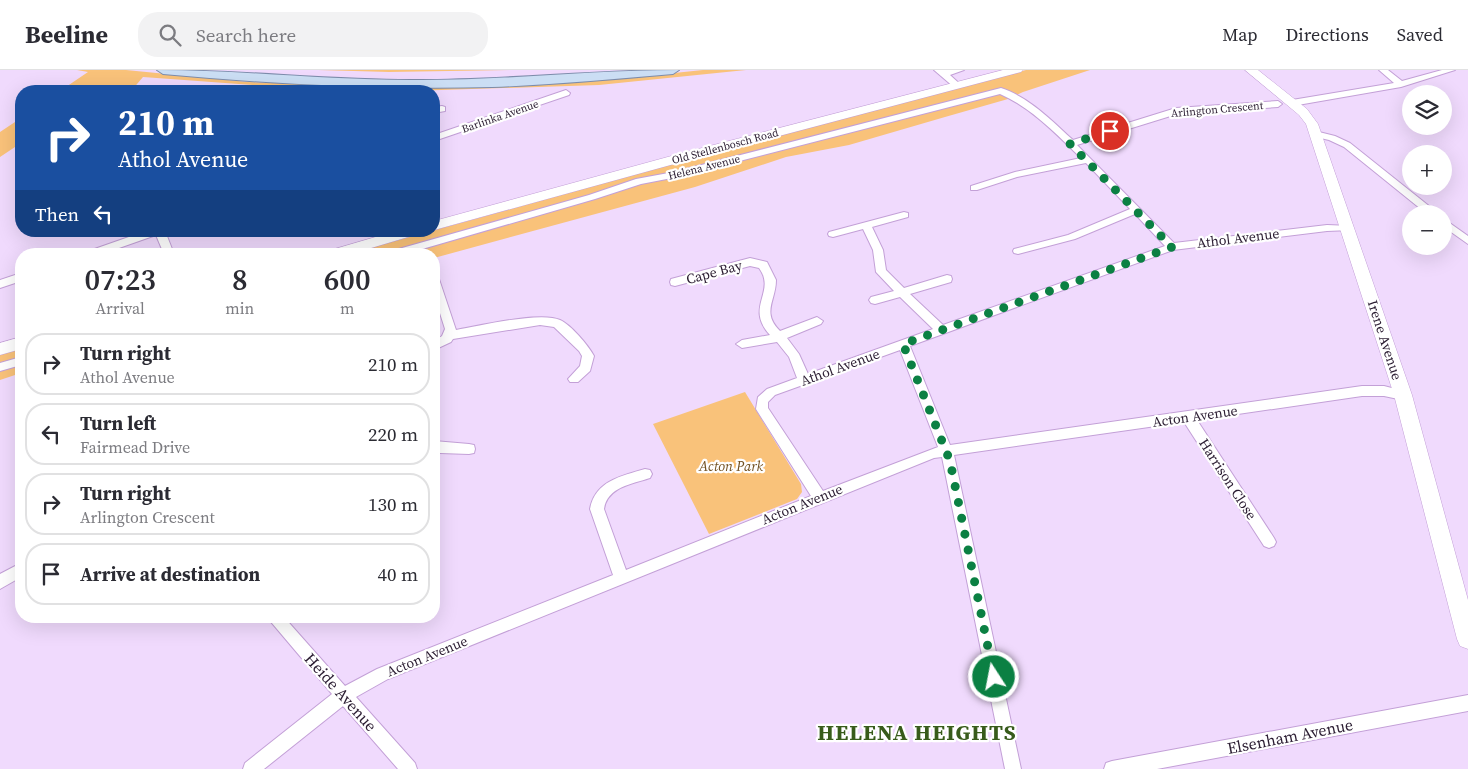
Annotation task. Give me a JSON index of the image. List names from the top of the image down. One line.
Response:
{"streets":{"street":["Arlington Crescent","Barlinka Avenue","Old Stellenbosch Road","Helena Avenue","Athol Avenue","Cape Bay","Irene Avenue","Acton Avenue","Harrison Close","Heide Avenue","Elsenham Avenue"]},"crossings":[["Arlington Crescent","Helena Avenue"],["Athol Avenue","Cape Bay"],["Athol Avenue","Irene Avenue"],["Athol Avenue","Acton Avenue"],["Irene Avenue","Acton Avenue"],["Acton Avenue","Harrison Close"],["Acton Avenue","Heide Avenue"]],"districts":["HELENA HEIGHTS"],"parks":["Acton Park"],"page":{"header":"Beeline","search":"Search here","nav":["Map","Directions","Saved"],"map_buttons":["+","−"],"turn":["210 m","Athol Avenue"],"then":"Then","eta":["07:23","Arrival","8","min","600","m"],"list":[{"name":"Turn right","note":"Athol Avenue","value":"210 m"},{"name":"Turn left","note":"Fairmead Drive","value":"220 m"},{"name":"Turn right","note":"Arlington Crescent","value":"130 m"},{"name":"Arrive at destination","value":"40 m"}]}}
